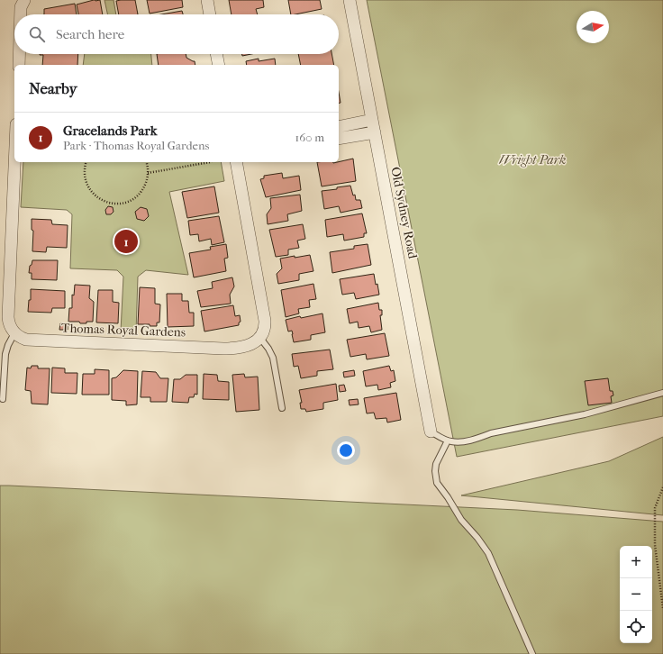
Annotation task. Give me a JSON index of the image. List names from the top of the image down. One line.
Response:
{"streets":{"street":["Old Sydney Road","Thomas Royal Gardens"]},"parks":["Wright Park"],"north":"right","page":{"search":"Search here","heading":"Nearby","list":[{"mark":"1","name":"Gracelands Park","note":"Park · Thomas Royal Gardens","value":"160 m"}],"pins":"1","map_buttons":["+","−"]}}
